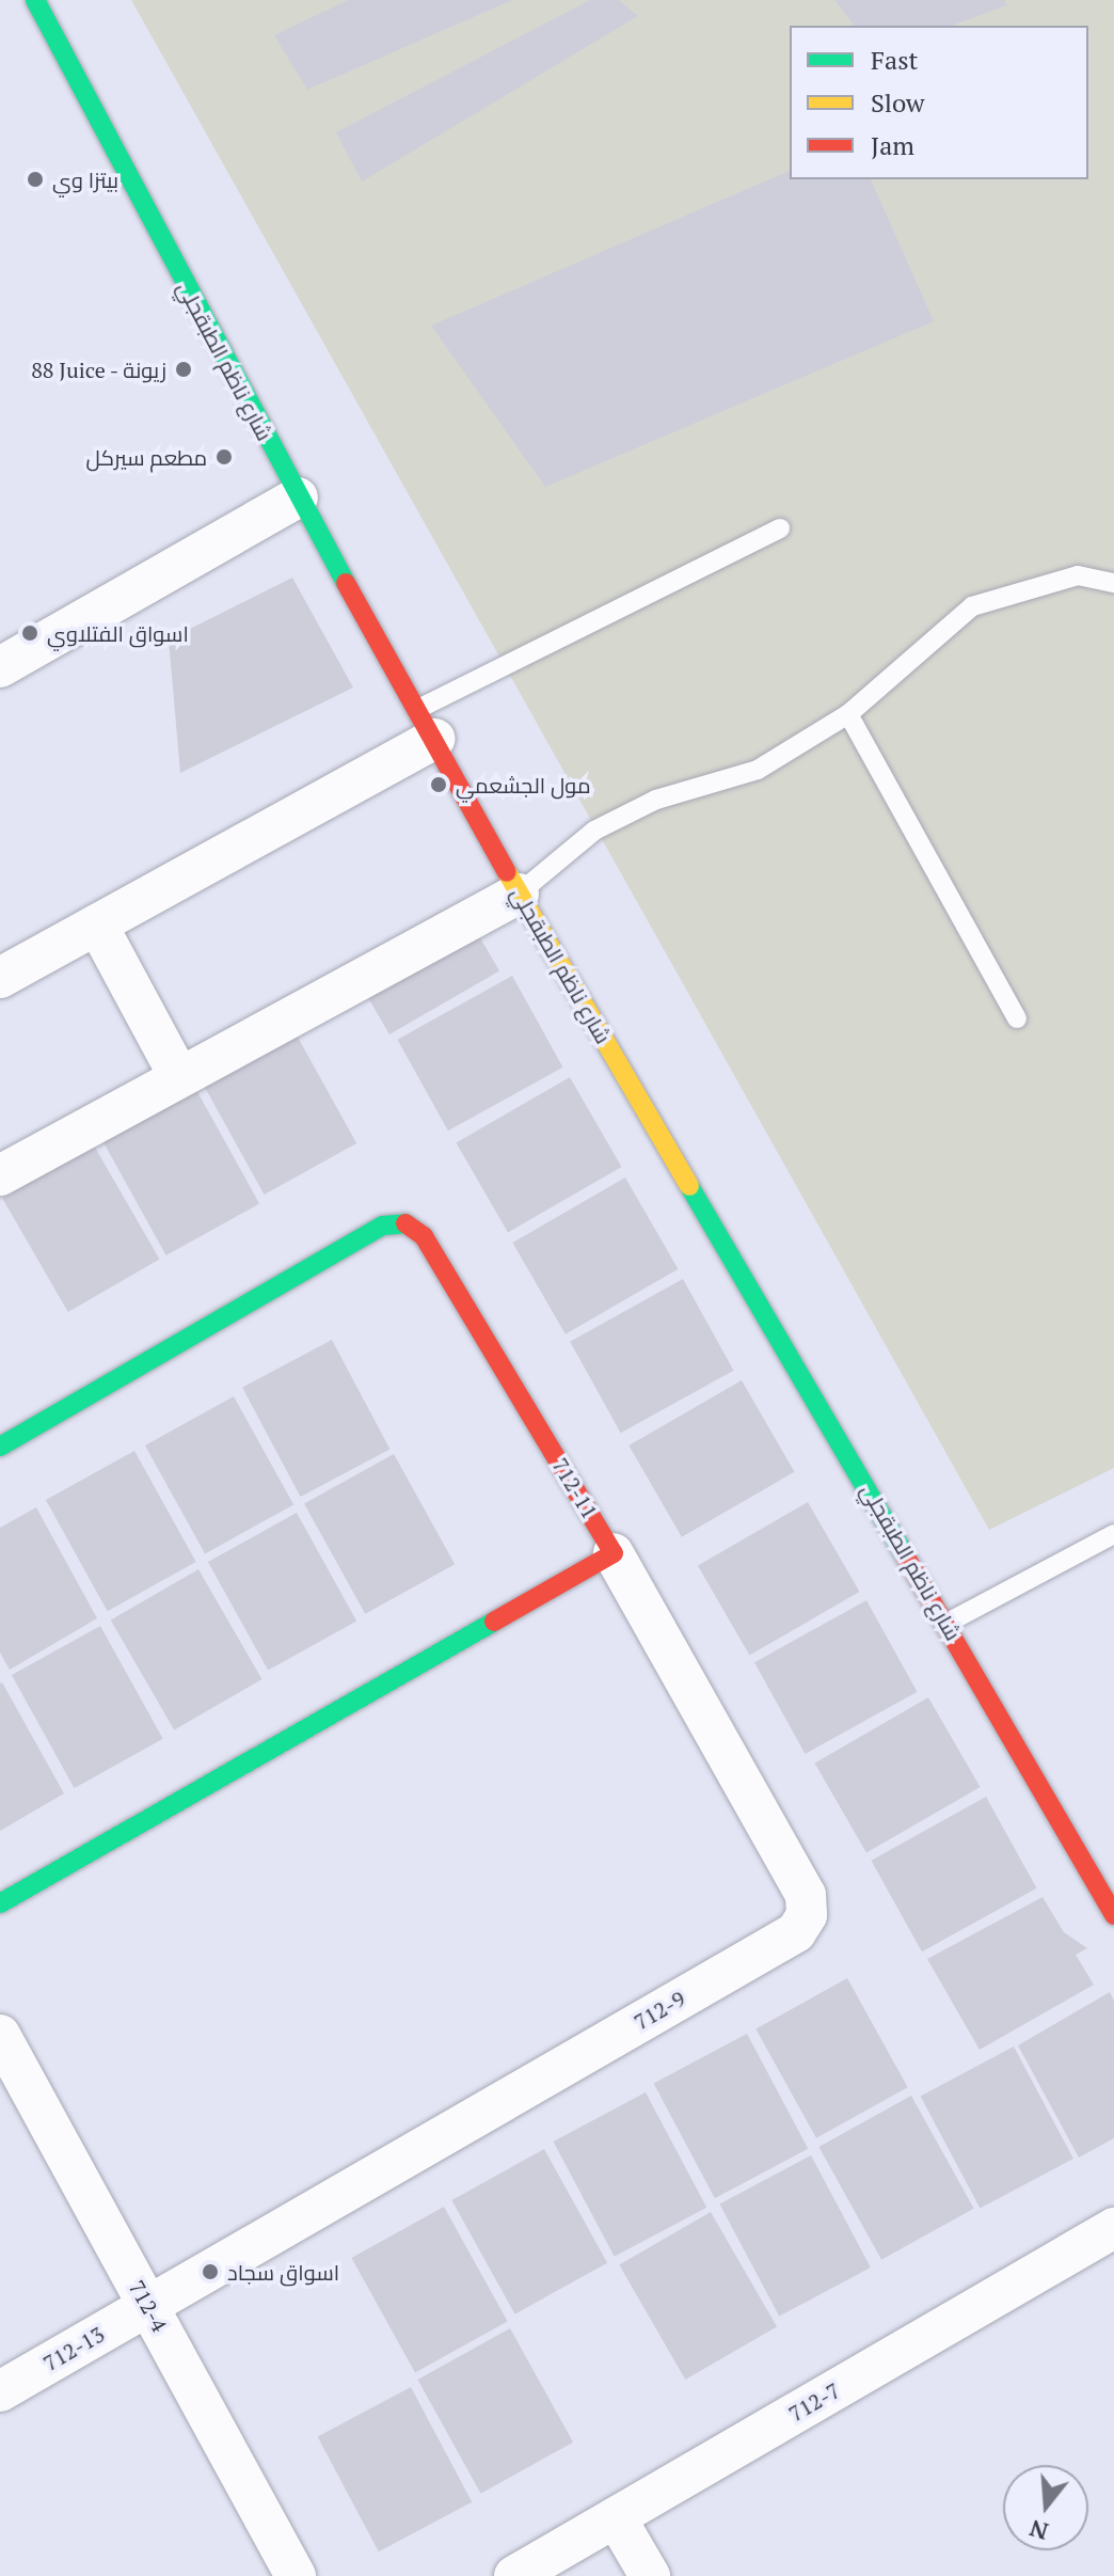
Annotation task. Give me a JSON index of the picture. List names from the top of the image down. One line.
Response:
{"streets":{"main road":["شارع ناظم الطبقجلي","712-11"],"street":["712-9","712-4","712-13","712-7"]},"crossings":[["712-11","712-9"],["712-9","712-4"],["712-9","712-13"],["712-4","712-13"]],"places":["بيتزا وي","88 Juice - زيونة","مطعم سيركل","اسواق الفتلاوي","مول الجشعمي","اسواق سجاد"],"legend":["Fast","Slow","Jam"],"north":"bottom"}
